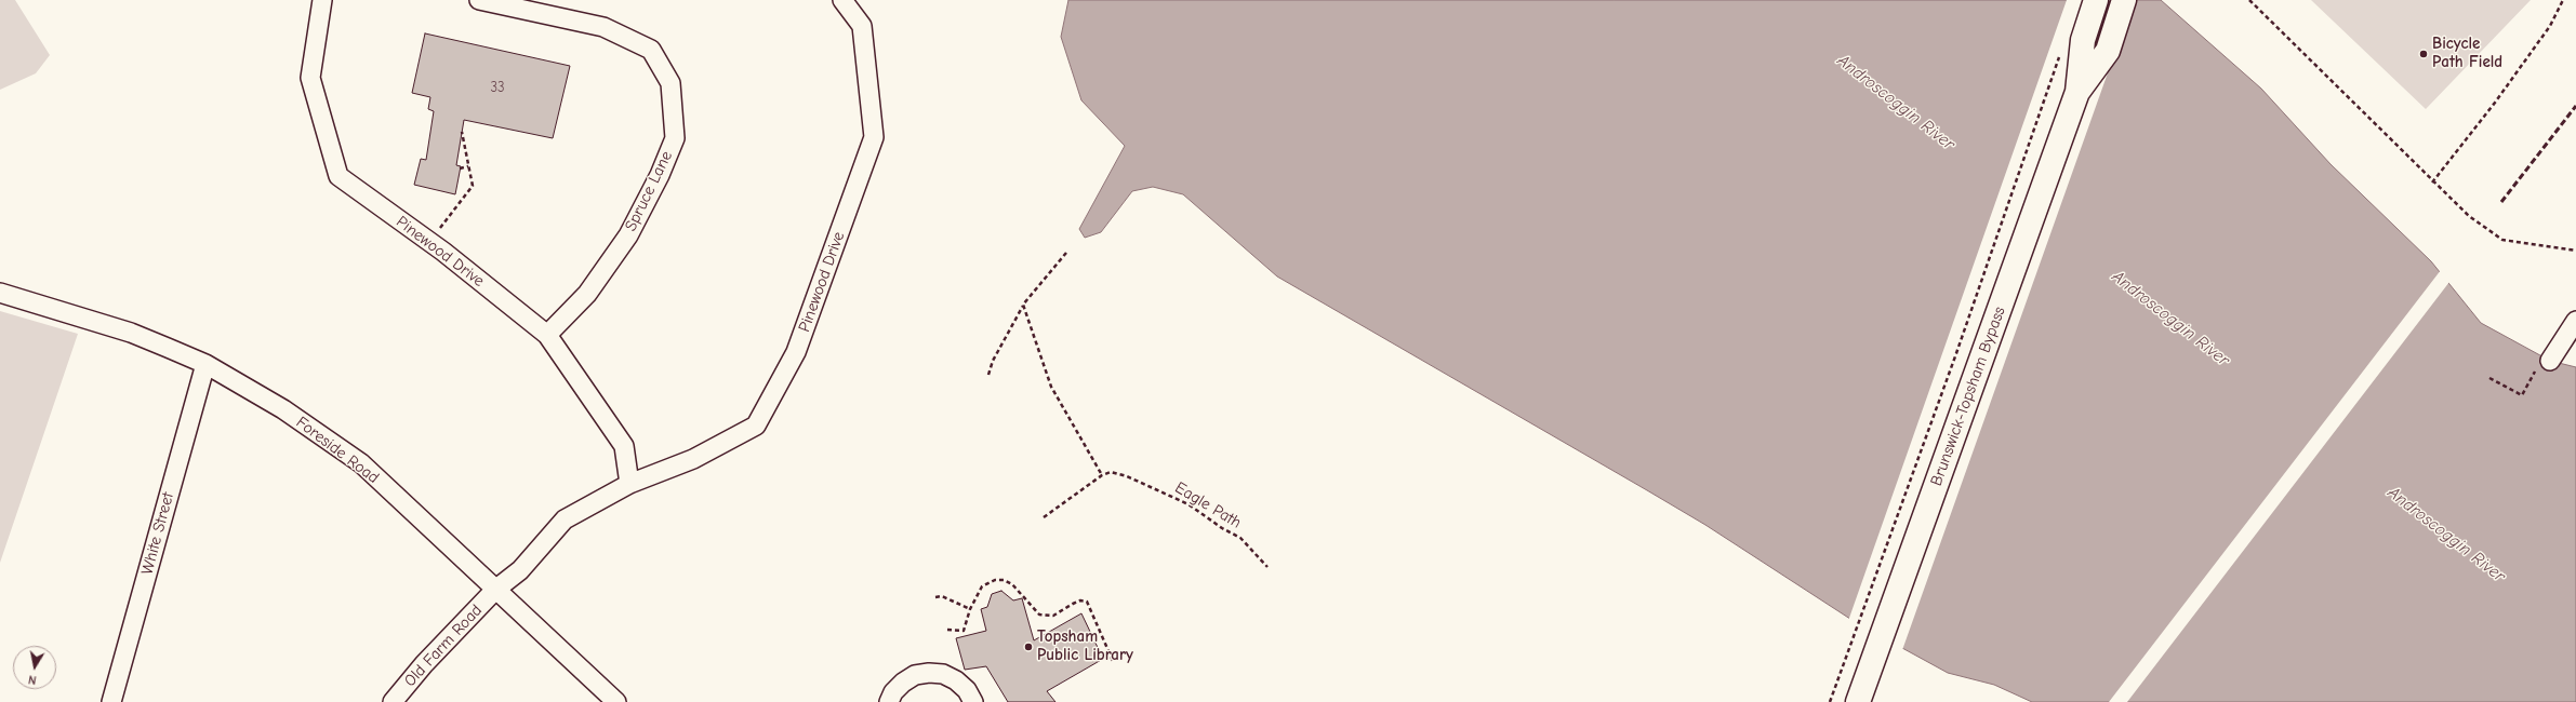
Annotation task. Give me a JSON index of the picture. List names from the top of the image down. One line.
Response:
{"streets":{"highway":["Brunswick-Topsham Bypass"],"street":["Spruce Lane","Pinewood Drive","Foreside Road","White Street","Old Farm Road"],"path":["Eagle Path"]},"crossings":[["Spruce Lane","Pinewood Drive"],["Pinewood Drive","Foreside Road"],["Pinewood Drive","Old Farm Road"],["Foreside Road","White Street"],["Foreside Road","Old Farm Road"]],"water":["Androscoggin River"],"places":["Bicycle Path Field","Topsham Public Library"],"house_numbers":["33"],"north":"bottom"}
